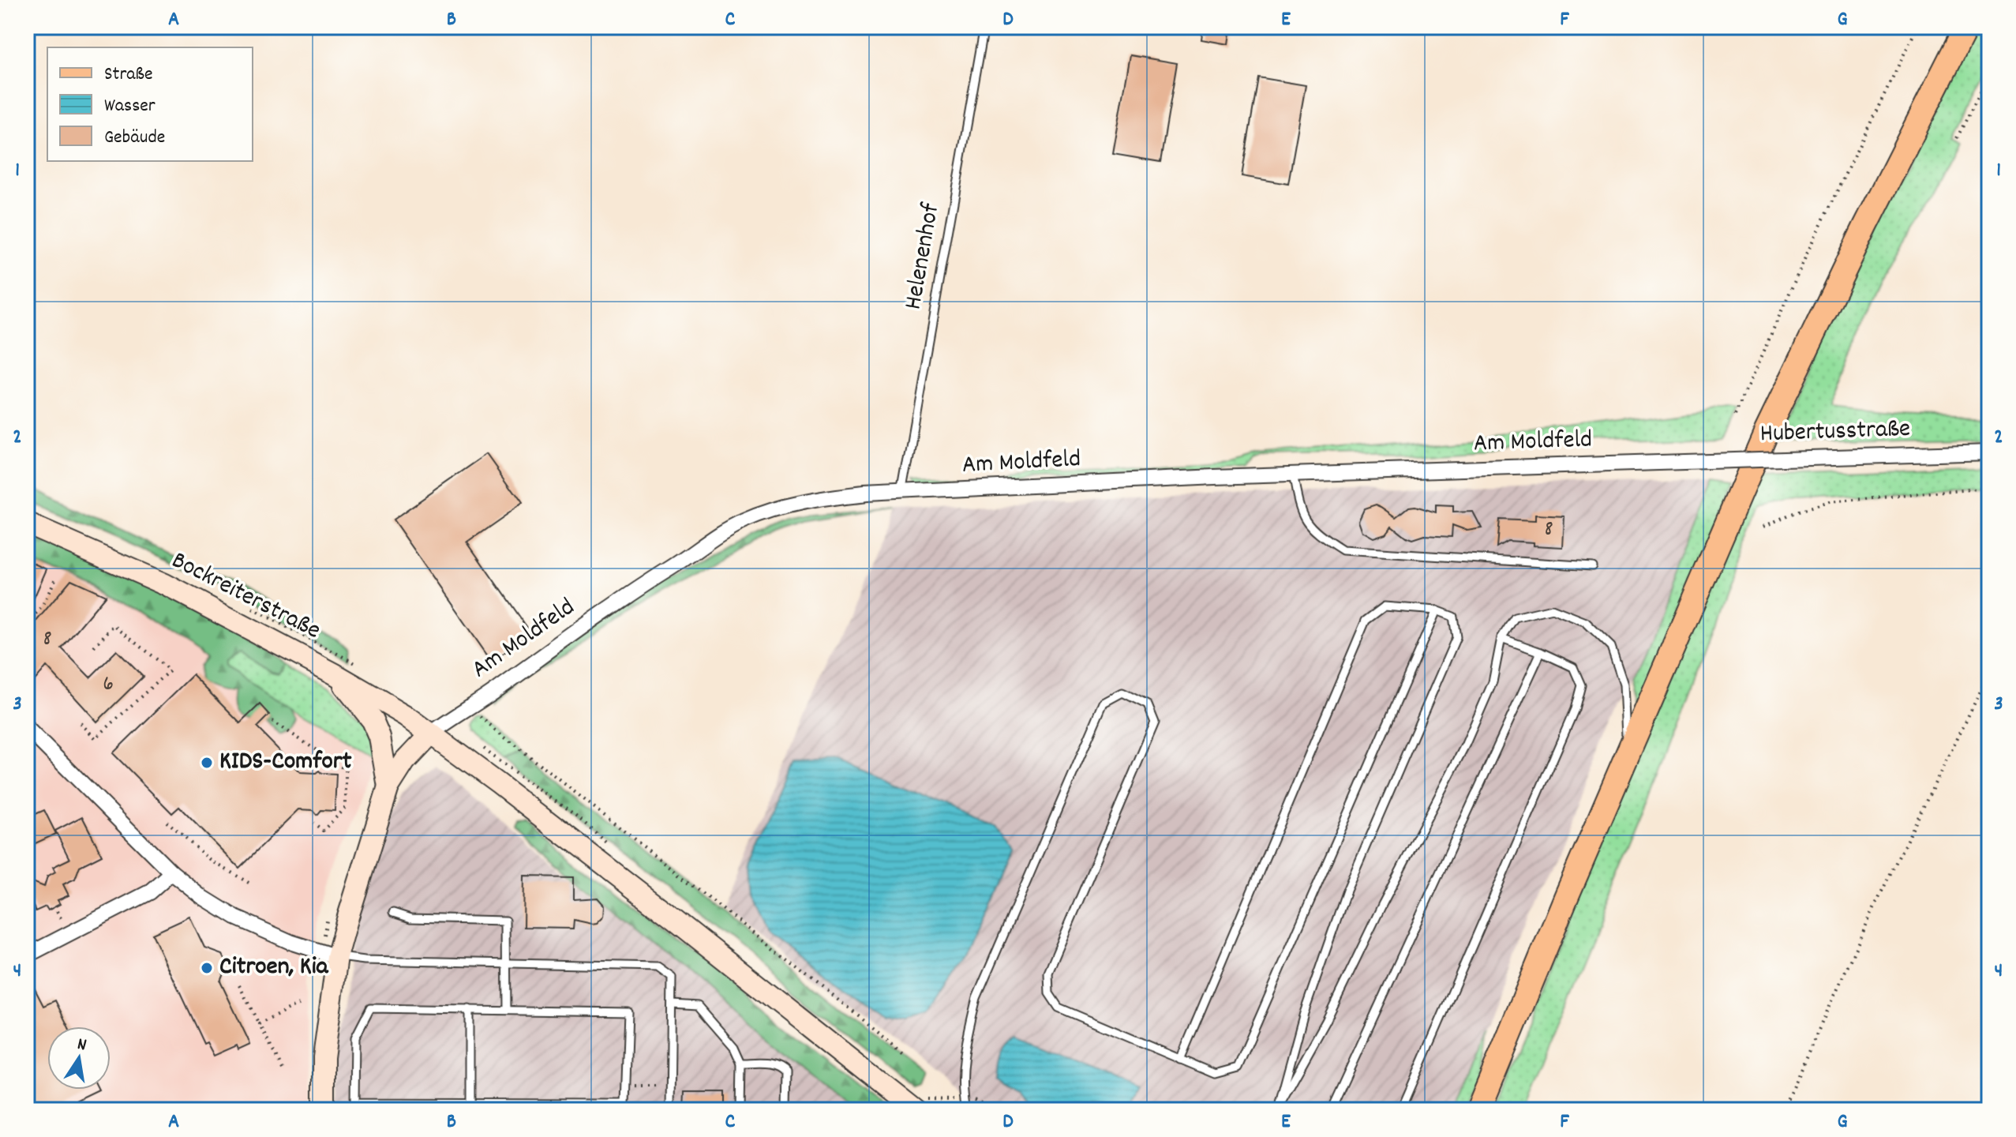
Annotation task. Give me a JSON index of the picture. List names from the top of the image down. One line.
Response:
{"streets":{"main road":["Bockreiterstraße"],"street":["Hubertusstraße","Am Moldfeld"],"lane":["Helenenhof"]},"crossings":[["Helenenhof","Am Moldfeld"],["Hubertusstraße","Am Moldfeld"],["Am Moldfeld","Bockreiterstraße"]],"places":["KIDS-Comfort","Citroen, Kia"],"house_numbers":["8","8","6"],"legend":["Straße","Wasser","Gebäude"],"north":"top","grid":{"columns":["A","B","C","D","E","F","G"],"rows":["1","2","3","4"]}}
